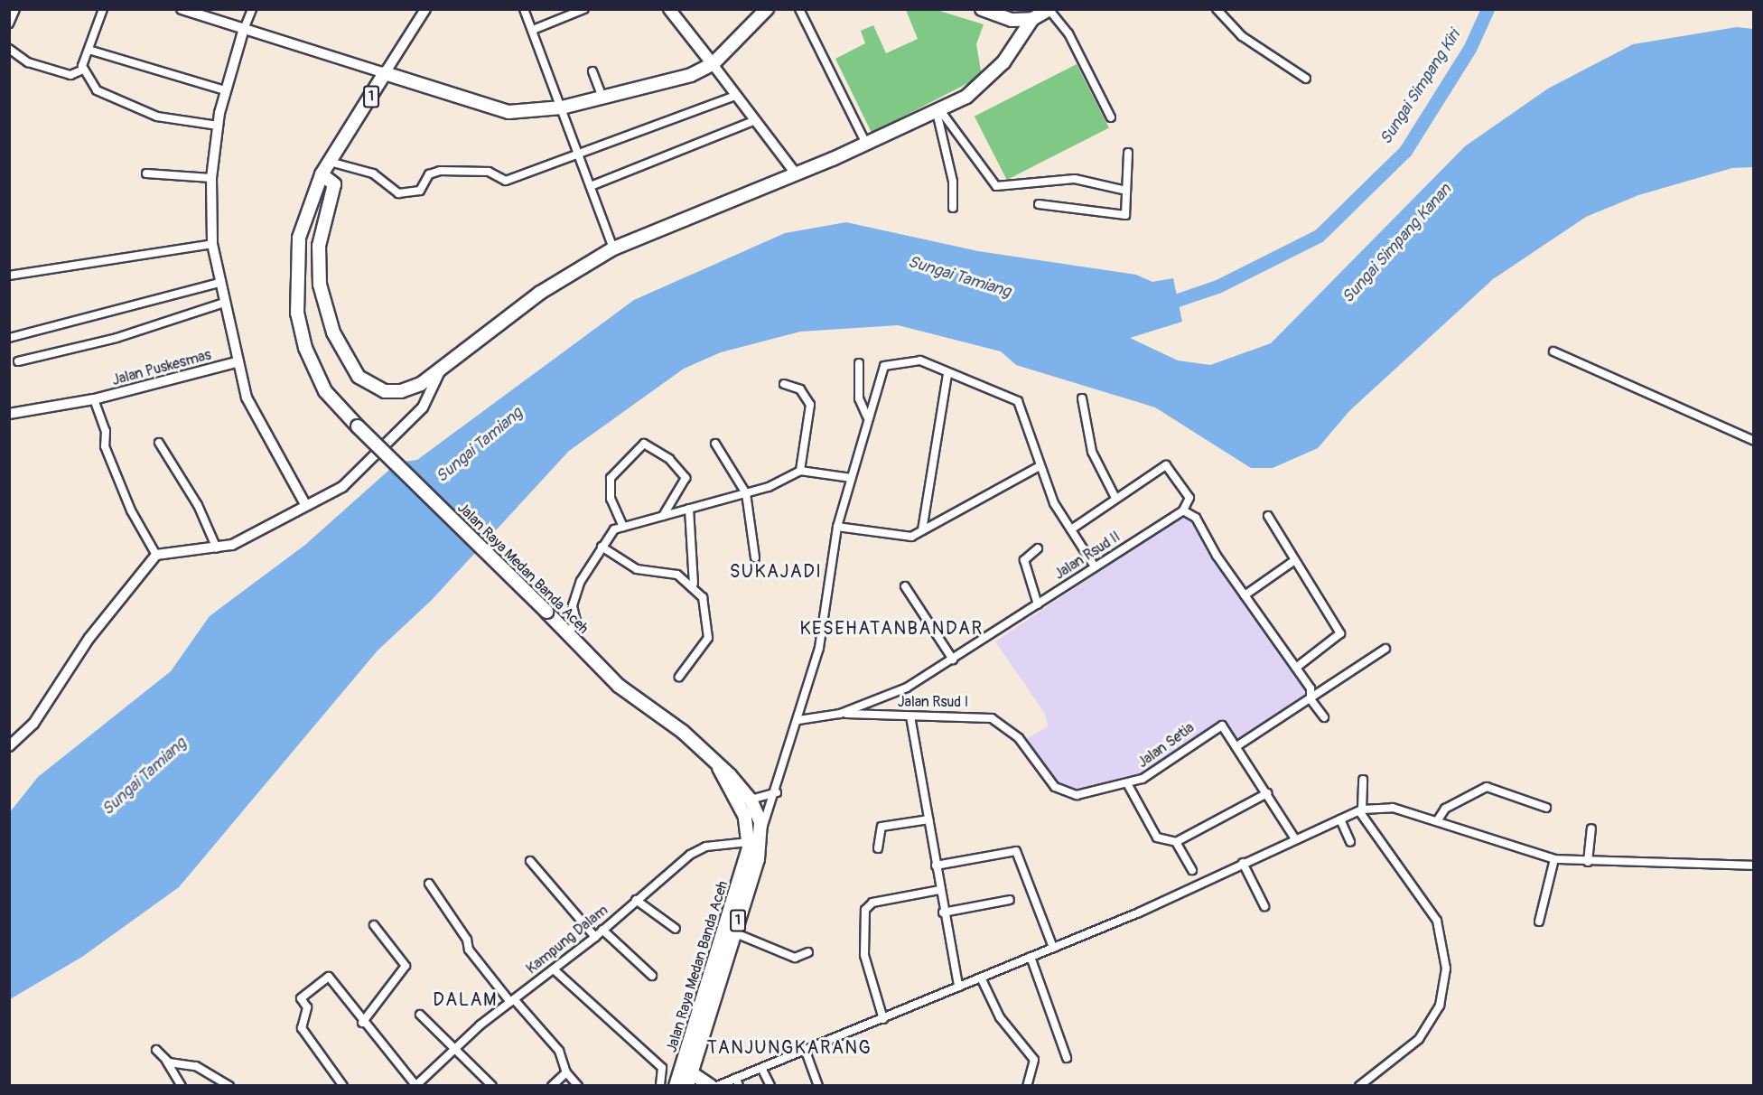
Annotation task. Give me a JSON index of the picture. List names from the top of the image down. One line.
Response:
{"streets":{"highway":["1","Jalan Raya Medan Banda Aceh"],"street":["Jalan Puskesmas","Jalan Rsud II","Jalan Rsud I","Jalan Setia","Kampung Dalam"]},"crossings":[["1","Jalan Raya Medan Banda Aceh"],["Jalan Rsud II","Jalan Rsud I"],["Jalan Raya Medan Banda Aceh","Kampung Dalam"],["Jalan Rsud I","Jalan Setia"]],"districts":["SUKAJADI","KESEHATANBANDAR","DALAM","TANJUNGKARANG"],"water":["Sungai Simpang Kiri","Sungai Simpang Kanan","Sungai Tamiang"]}
